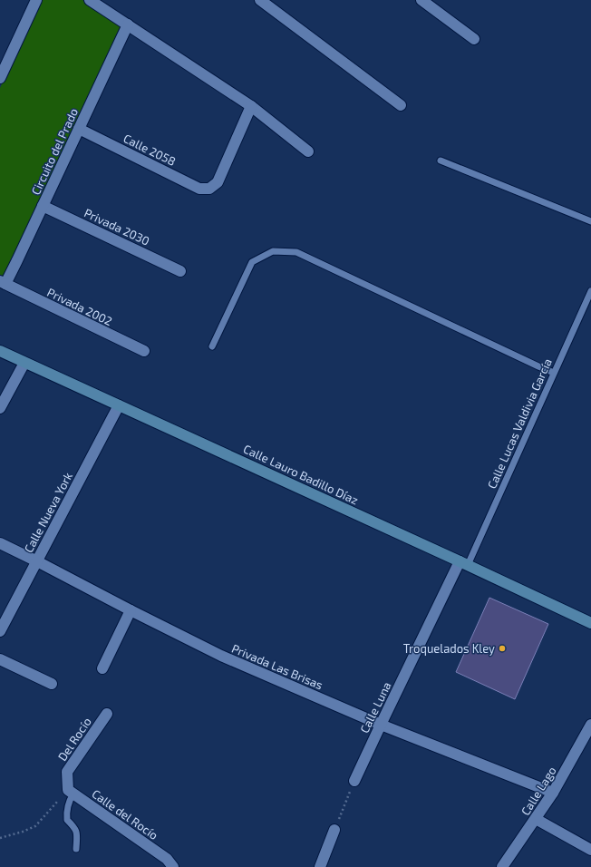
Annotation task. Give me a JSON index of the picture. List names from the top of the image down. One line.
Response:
{"streets":{"street":["Calle 2058","Circuito del Prado","Privada 2030","Privada 2002","Calle Lauro Badillo Díaz","Calle Nueva York","Privada Las Brisas","Calle Luna","Del Rocío","Calle Lago","Calle del Rocío"],"lane":["Calle Lucas Valdivia García"]},"crossings":[["Calle 2058","Circuito del Prado"],["Circuito del Prado","Privada 2030"],["Circuito del Prado","Privada 2002"],["Calle Lucas Valdivia García","Calle Lauro Badillo Díaz"],["Calle Lucas Valdivia García","Calle Luna"],["Calle Lauro Badillo Díaz","Calle Nueva York"],["Calle Lauro Badillo Díaz","Calle Luna"],["Calle Nueva York","Privada Las Brisas"],["Privada Las Brisas","Calle Luna"],["Privada Las Brisas","Calle Lago"],["Del Rocío","Calle del Rocío"]],"places":["Troquelados Kley"]}
